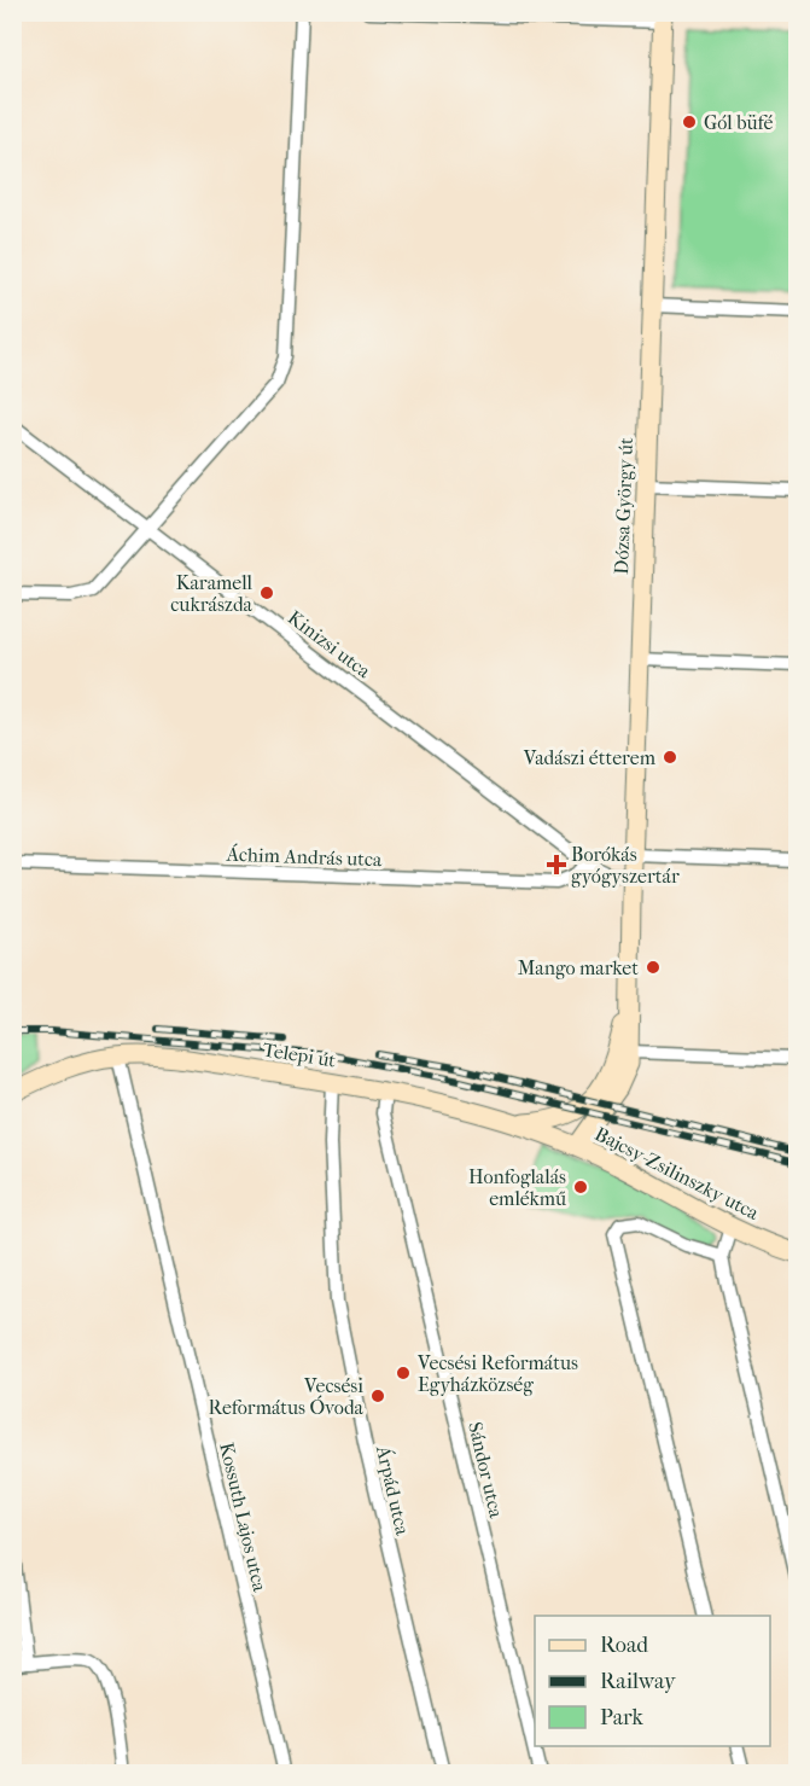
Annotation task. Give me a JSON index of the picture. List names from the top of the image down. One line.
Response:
{"streets":{"main road":["Dózsa György út","Telepi út","Bajcsy-Zsilinszky utca"],"street":["Kinizsi utca","Áchim András utca","Sándor utca","Árpád utca","Kossuth Lajos utca"]},"crossings":[["Dózsa György út","Kinizsi utca"],["Dózsa György út","Telepi út"],["Dózsa György út","Bajcsy-Zsilinszky utca"],["Kinizsi utca","Áchim András utca"],["Telepi út","Bajcsy-Zsilinszky utca"],["Telepi út","Sándor utca"],["Telepi út","Árpád utca"],["Telepi út","Kossuth Lajos utca"]],"places":{"other":["Gól büfé","Karamell cukrászda","Vadászi étterem","Mango market","Honfoglalás emlékmű","Vecsési Református Egyházközség","Vecsési Református Óvoda"],"health":["Borókás gyógyszertár"]},"legend":["Road","Railway","Park"]}
